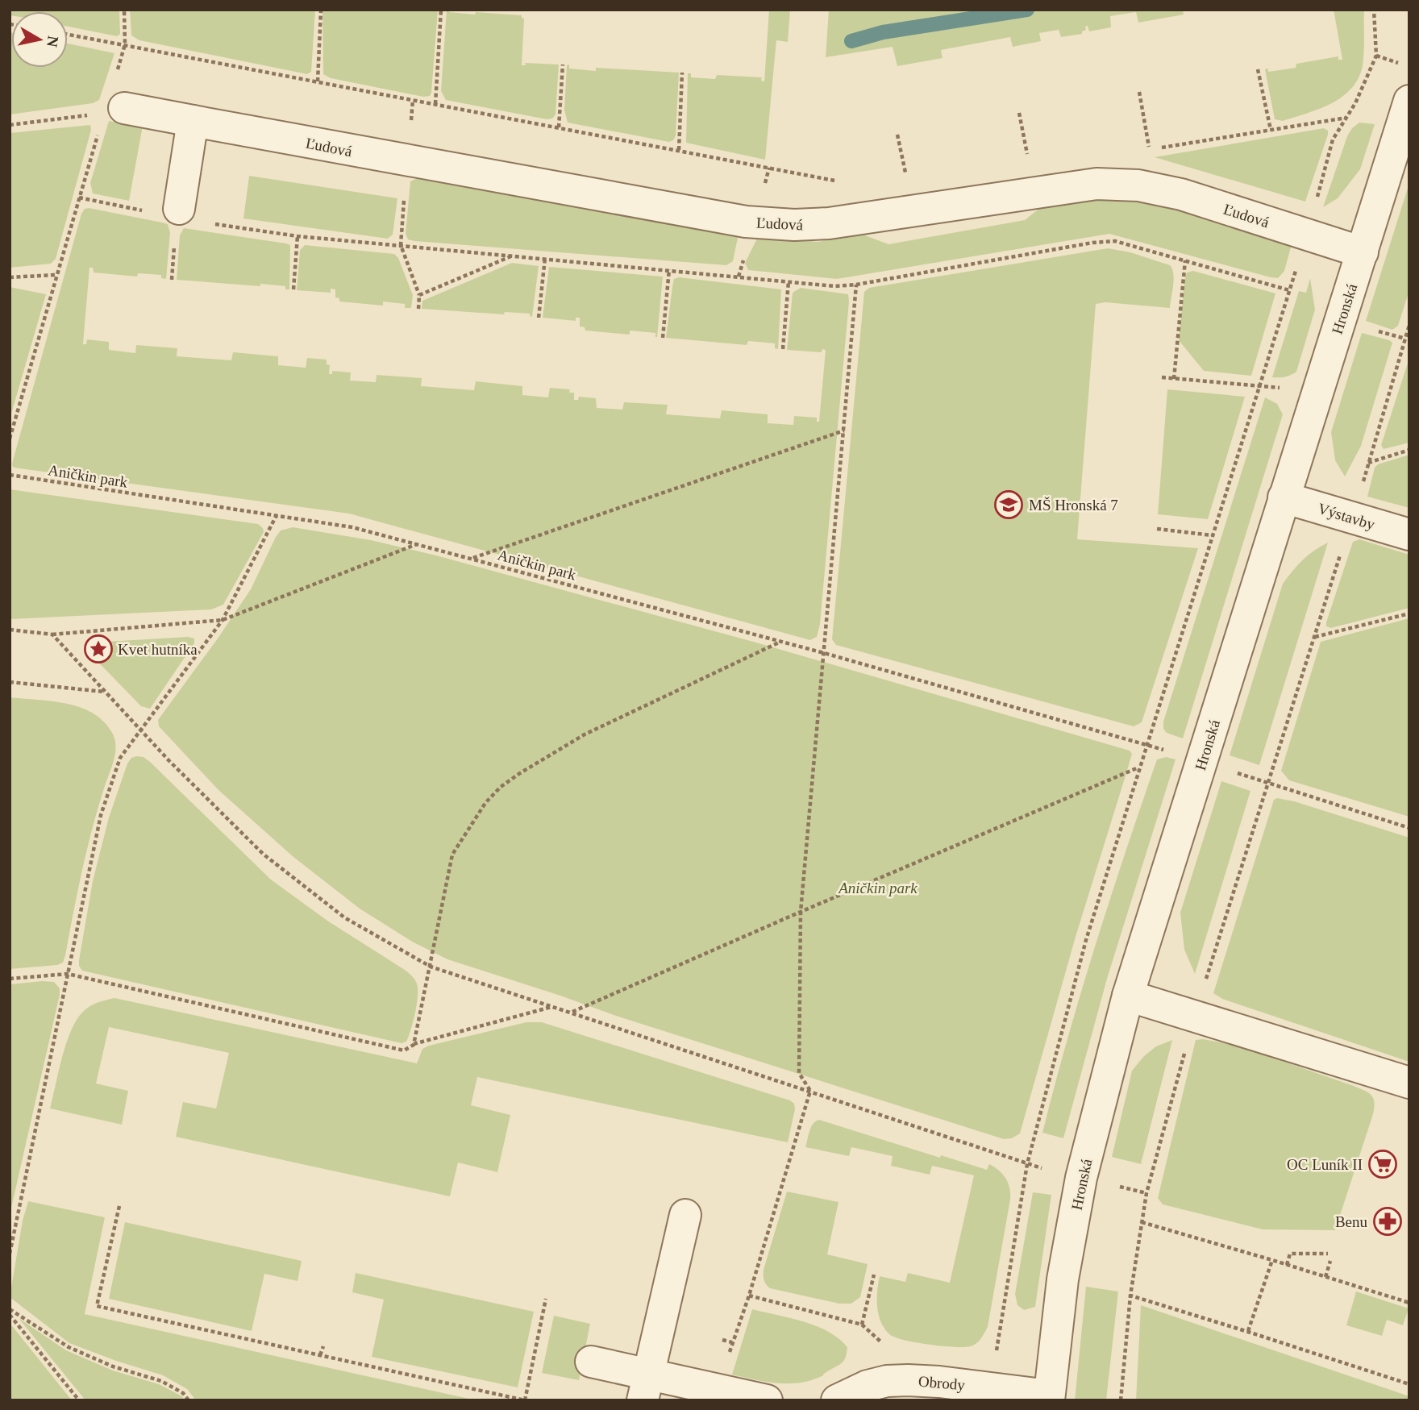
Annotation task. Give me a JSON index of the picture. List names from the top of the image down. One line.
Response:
{"streets":{"street":["Ľudová","Hronská","Výstavby","Obrody"],"path":["Aničkin park"]},"crossings":[["Ľudová","Hronská"],["Hronská","Výstavby"],["Hronská","Obrody"]],"parks":["Aničkin park"],"places":{"school or university":["MŠ Hronská 7"],"place":["Kvet hutníka"],"supermarket":["OC Luník II"],"pharmacy":["Benu"]},"north":"right"}
